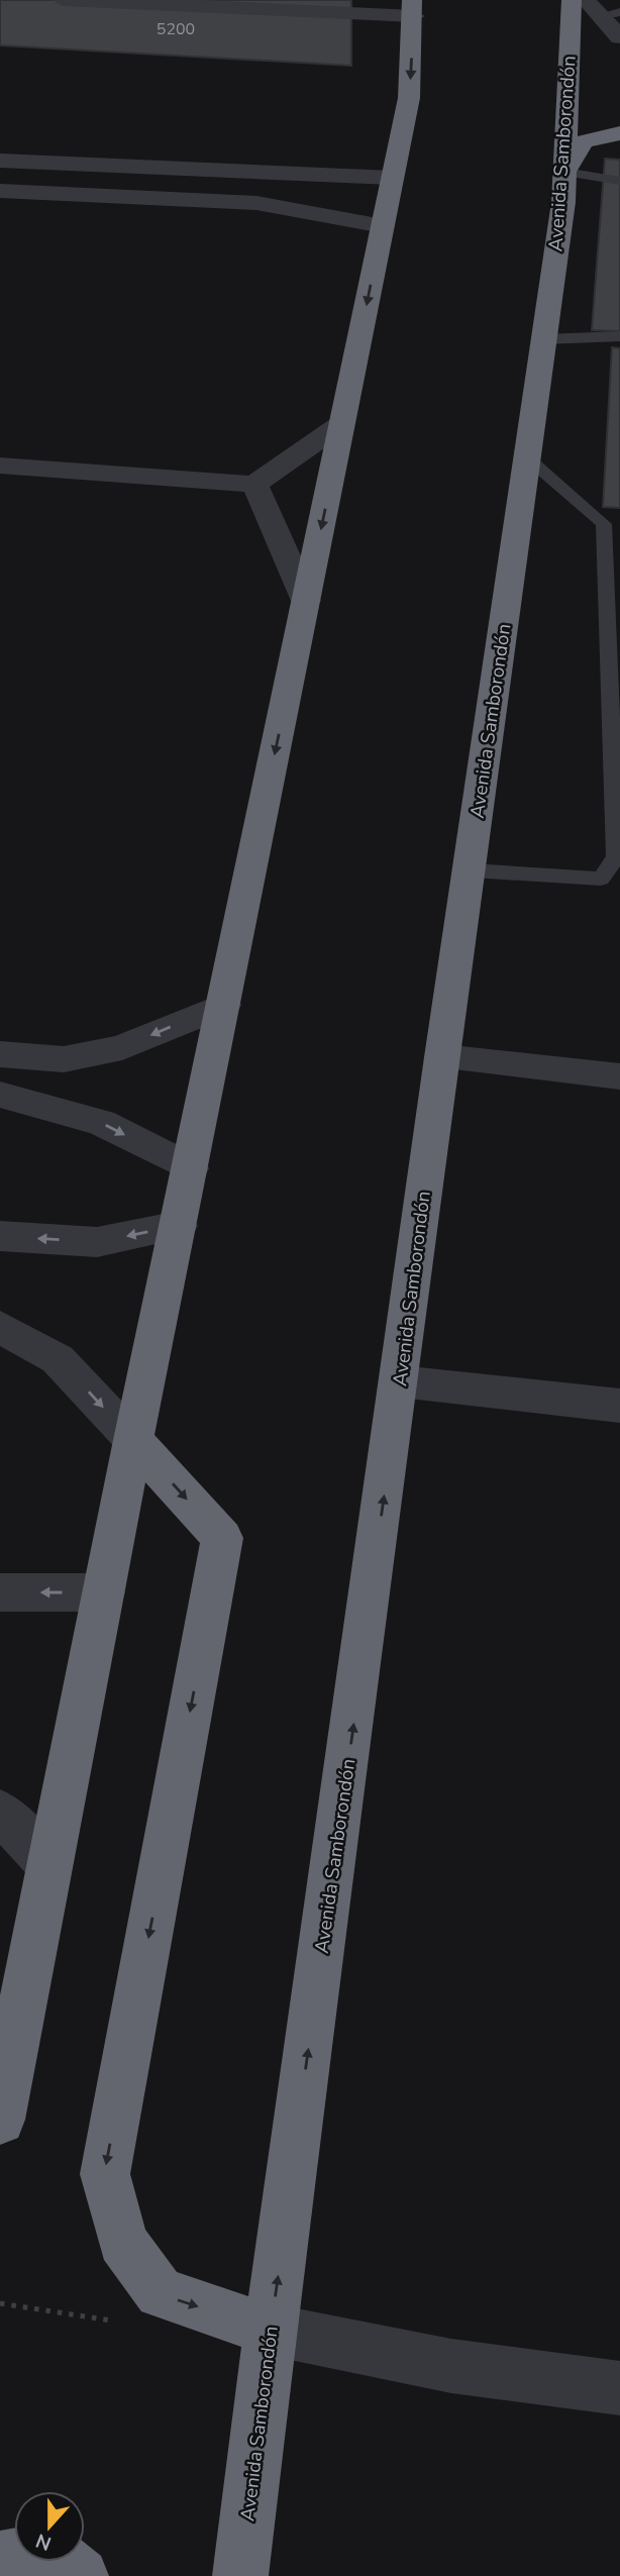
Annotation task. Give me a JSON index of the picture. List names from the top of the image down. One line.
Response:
{"streets":{"highway":["Avenida Samborondón"]},"house_numbers":["5200"],"north":"bottom"}
